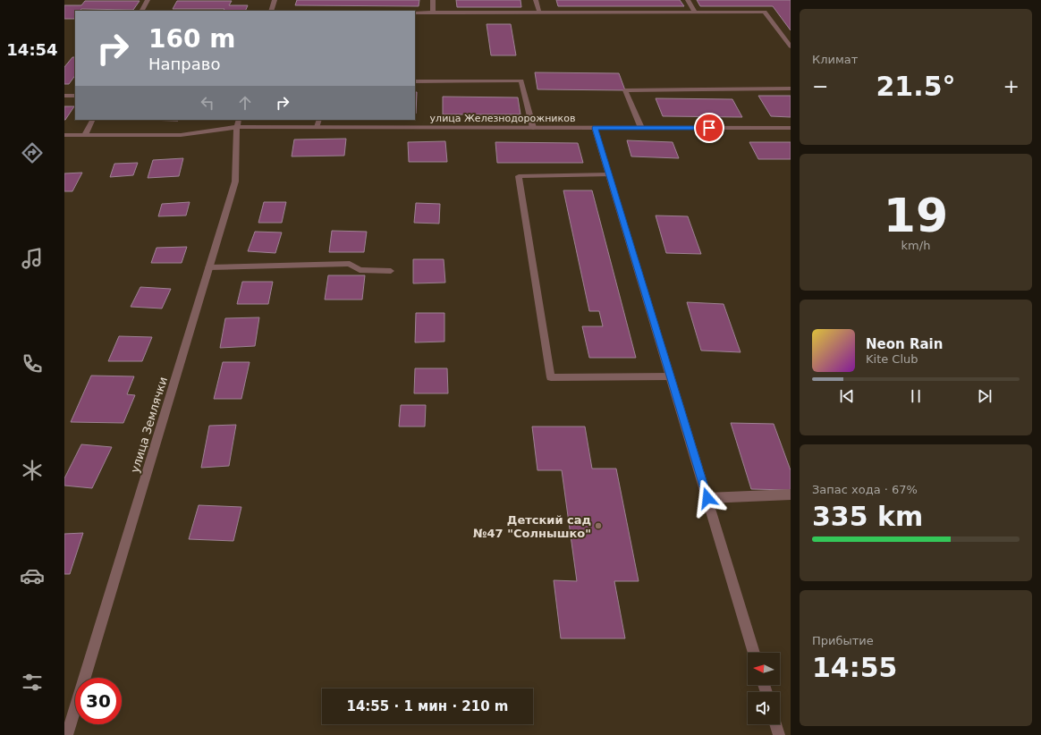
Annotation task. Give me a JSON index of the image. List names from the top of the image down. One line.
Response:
{"streets":{"street":["улица Железнодорожников","улица Землячки"]},"crossings":[["улица Железнодорожников","улица Землячки"]],"places":["Детский сад №47 \"Солнышко\""],"north":"left","page":{"tabs":"14:54","tile":["Климат",["19","km/h"],["Запас хода · 67%","335 km"],["Прибытие","14:55"]],"turn":["160 m","Направо"],"heat":["−","21.5°","+"],"song":["Neon Rain","Kite Club"],"limit":"30","trip":"14:55 · 1 мин · 210 m"}}
